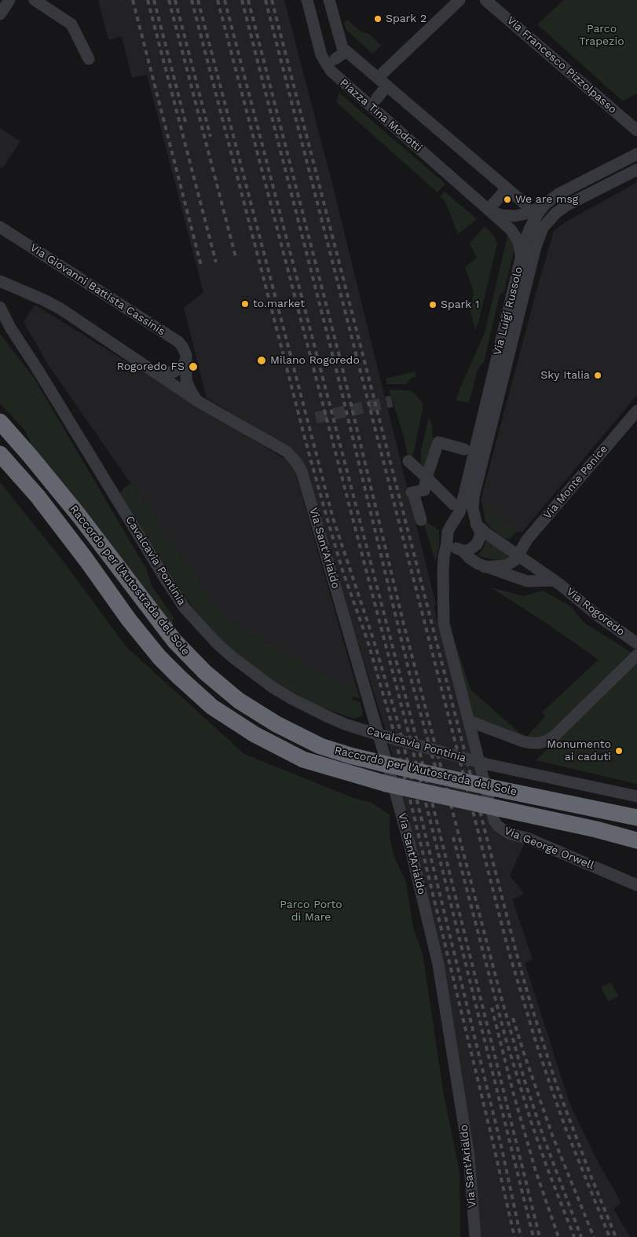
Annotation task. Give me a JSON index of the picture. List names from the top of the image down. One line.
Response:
{"streets":{"highway":["Raccordo per l'Autostrada del Sole"],"street":["Via Francesco Pizzolpasso","Piazza Tina Modotti","Via Giovanni Battista Cassinis","Via Luigi Russolo","Via Monte Penice","Via Sant'Arialdo","Cavalcavia Pontinia","Via Rogoredo","Via George Orwell"]},"crossings":[["Piazza Tina Modotti","Via Luigi Russolo"],["Via Giovanni Battista Cassinis","Via Sant'Arialdo"],["Via Luigi Russolo","Via Rogoredo"],["Via Luigi Russolo","Via George Orwell"],["Via Monte Penice","Via Rogoredo"],["Via Rogoredo","Via George Orwell"]],"parks":["Parco Trapezio","Parco Porto di Mare"],"places":["Spark 2","We are msg","to.market","Spark 1","Milano Rogoredo","Rogoredo FS","Sky Italia","Monumento ai caduti"]}
